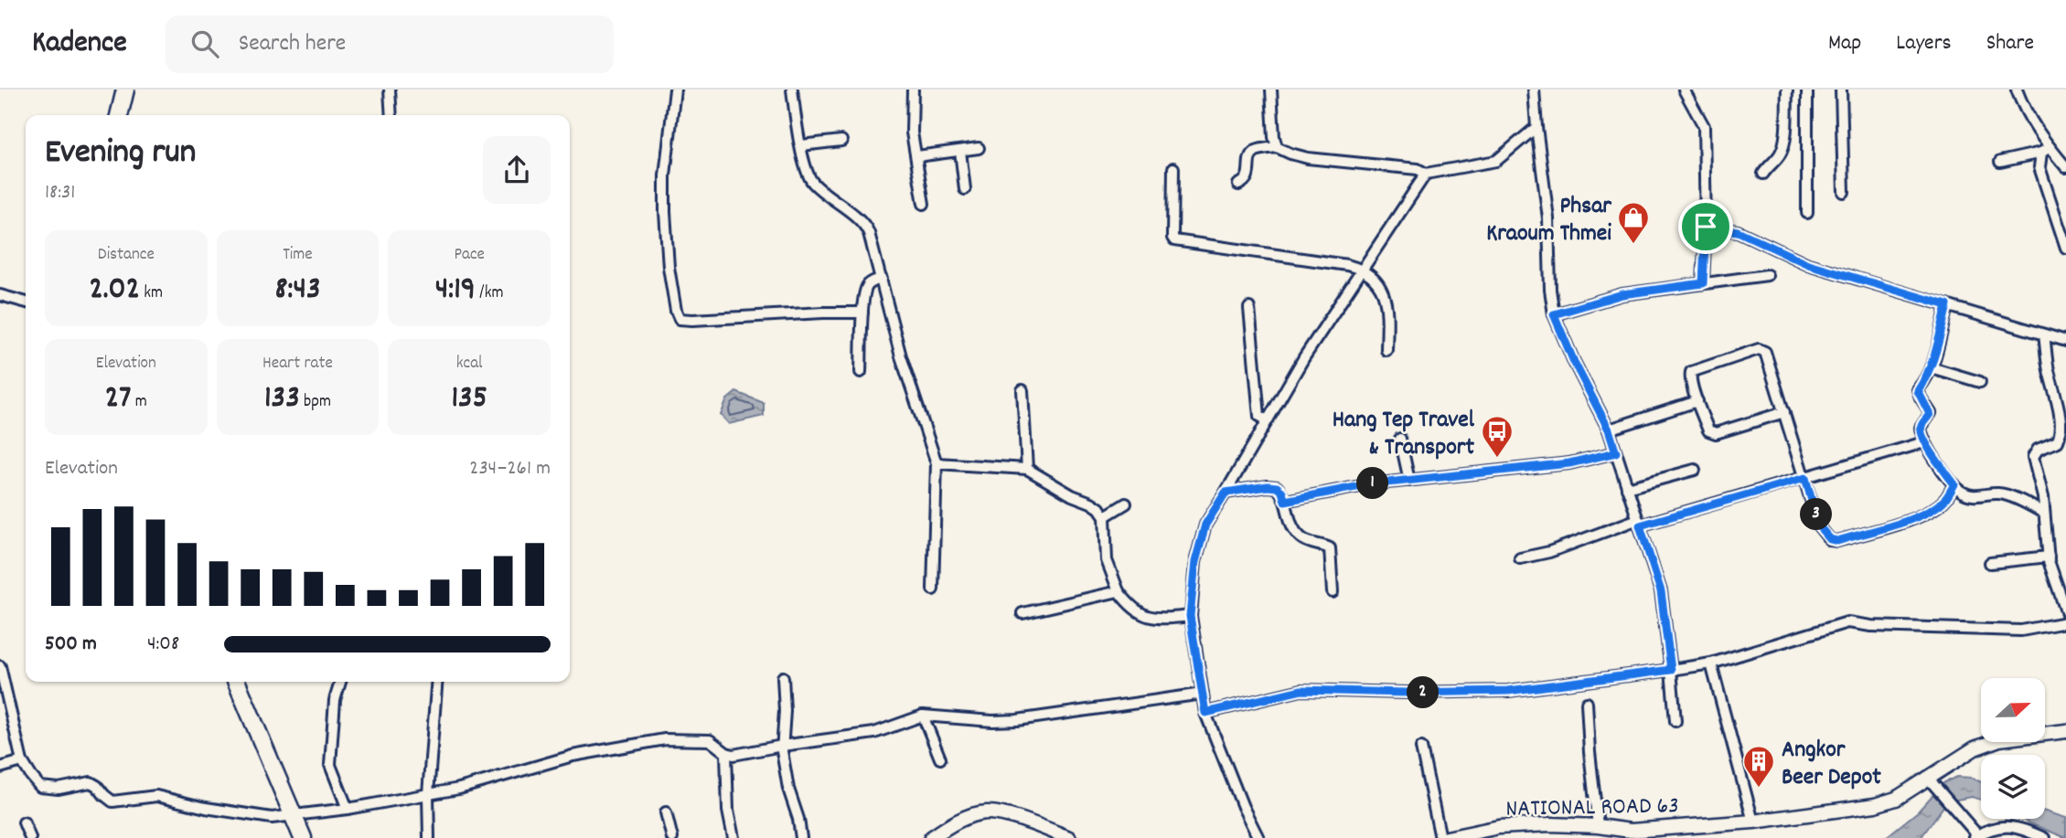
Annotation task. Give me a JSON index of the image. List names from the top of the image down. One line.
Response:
{"streets":{"street":["NATIONAL ROAD 63"]},"places":{"shop":["Phsar Kraoum Thmei"],"bus stop":["Hang Tep Travel & Transport"],"building":["Angkor Beer Depot"]},"north":"right","page":{"header":"Kadence","search":"Search here","nav":["Map","Layers","Share"],"heading":["Evening run","18:31"],"stats":[["Distance","2.02 km"],["Time","8:43"],["Pace","4:19 /km"],["Elevation","27 m"],["Heart rate","133 bpm"],["kcal","135"]],"chart":["Elevation","234–261 m"],"pins":["1","3","2"],"list":[{"name":"500 m","note":"4:08"}]}}
